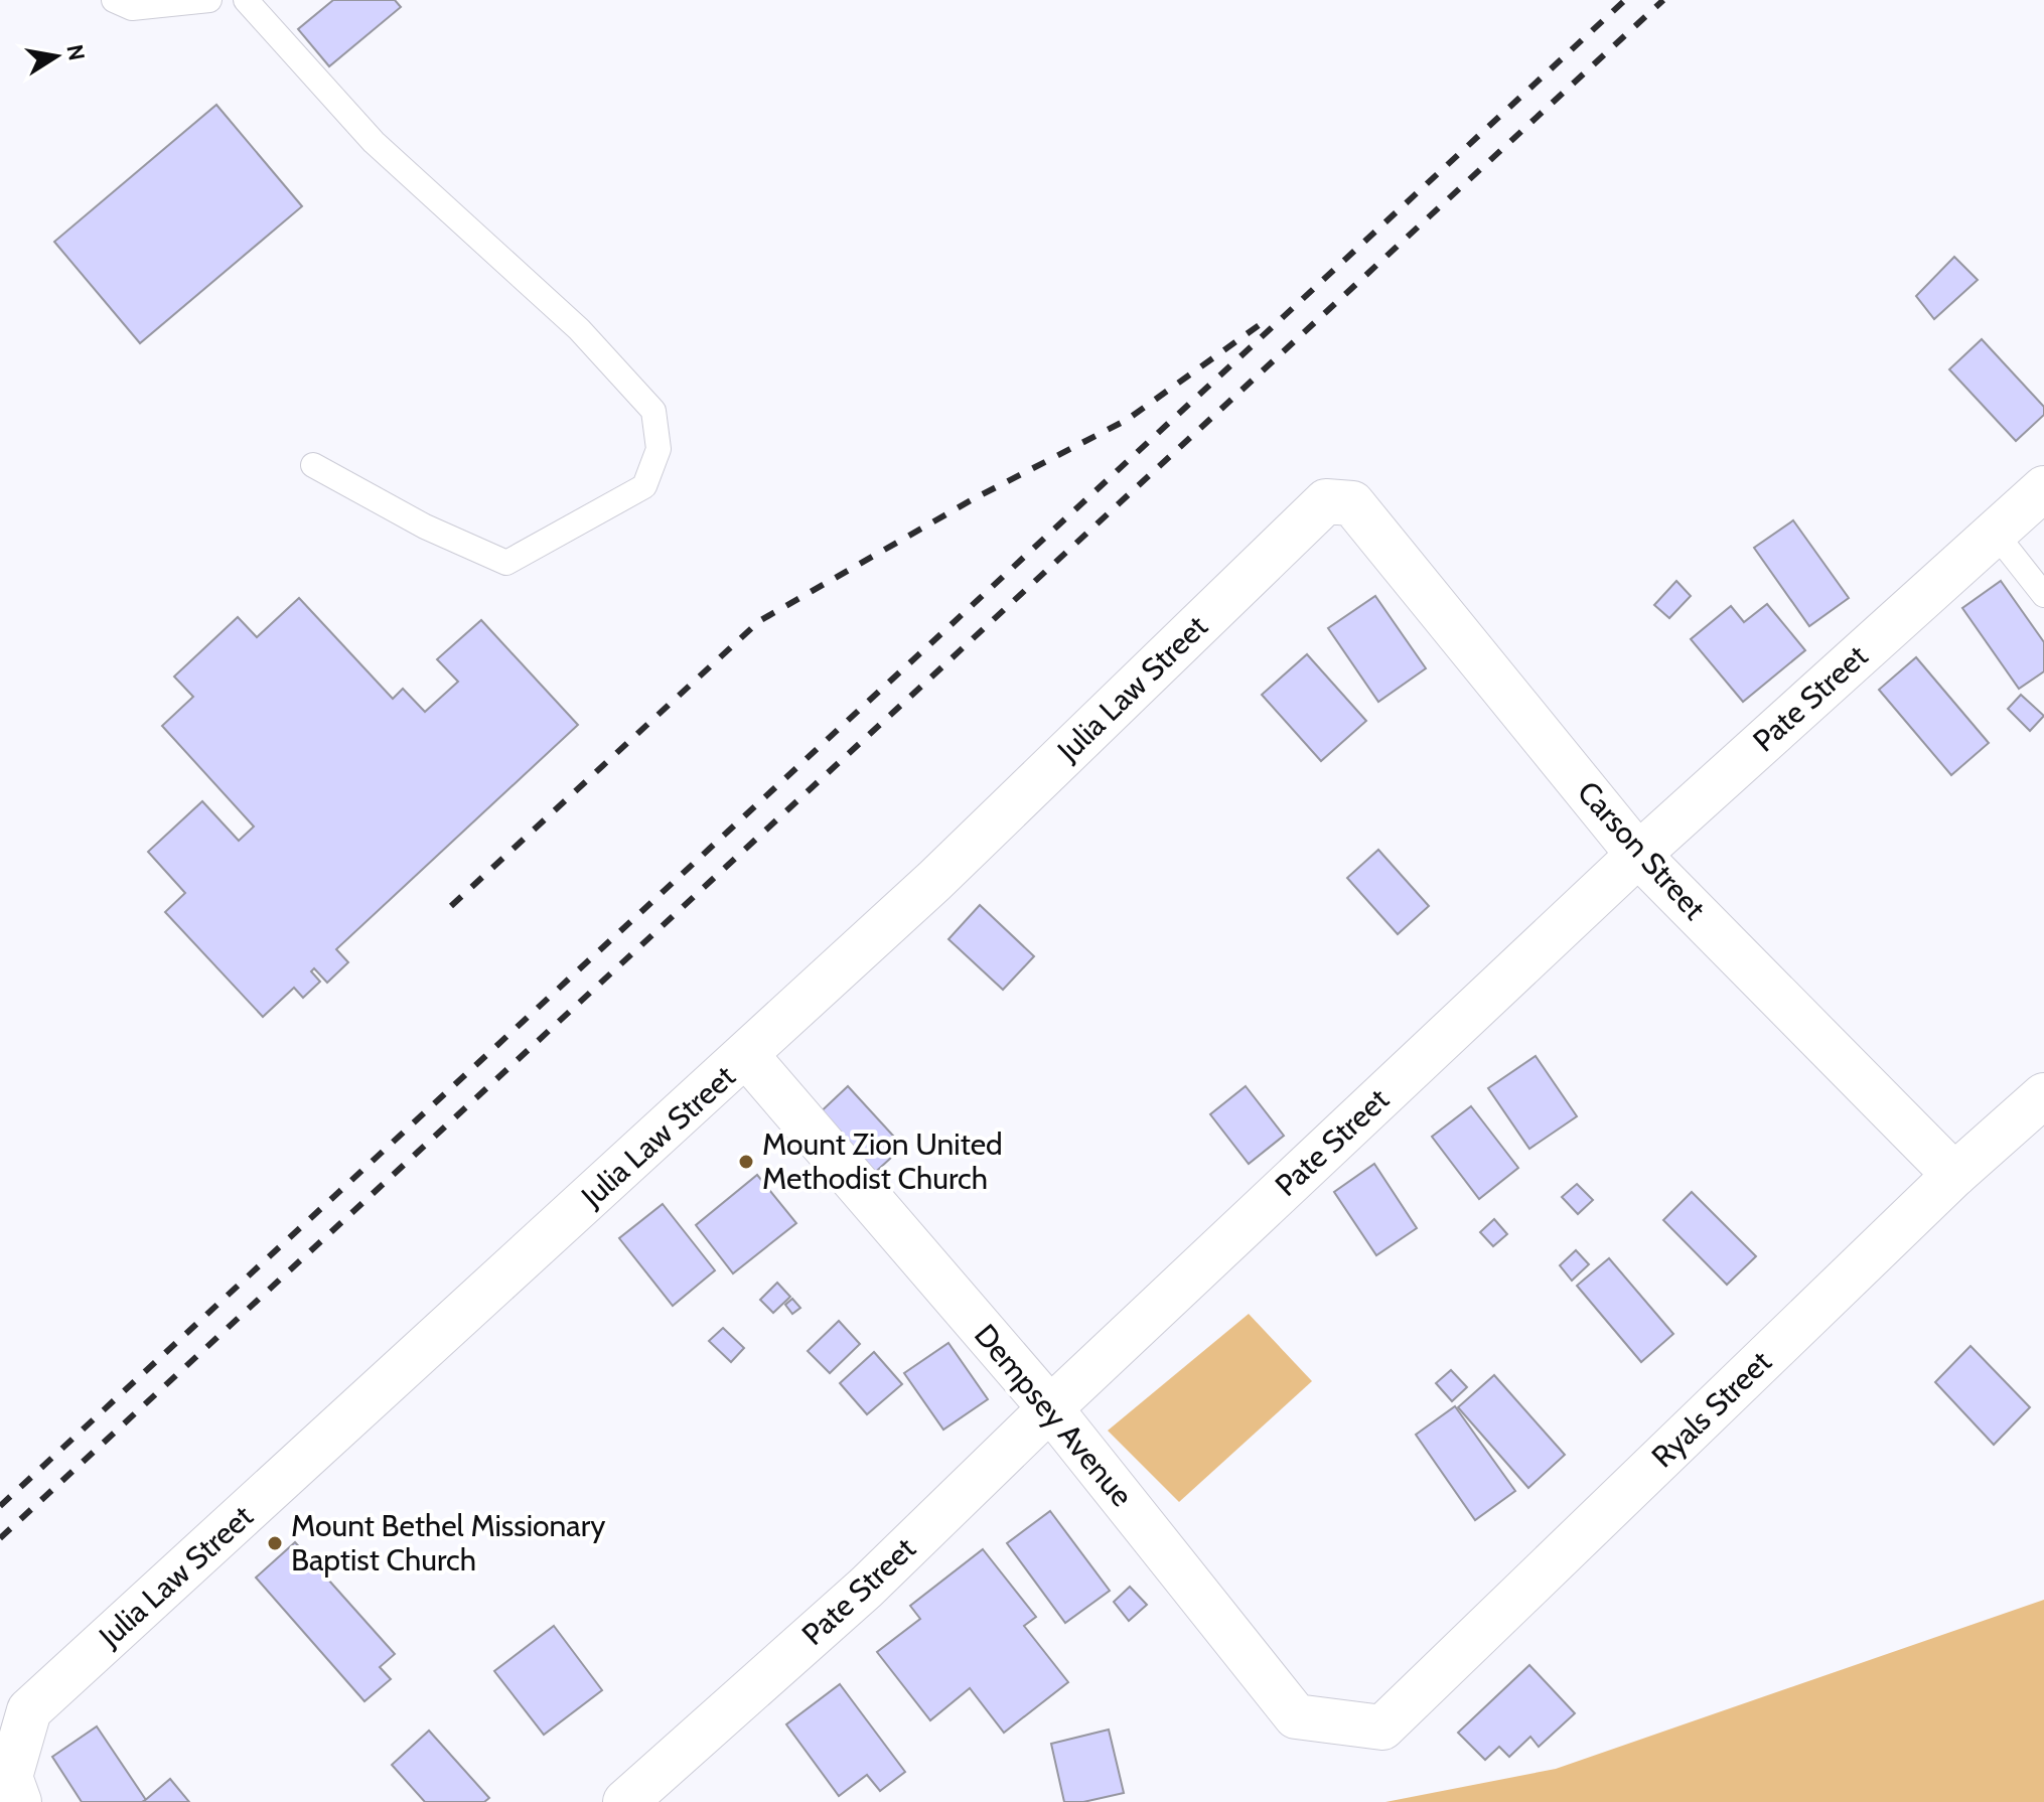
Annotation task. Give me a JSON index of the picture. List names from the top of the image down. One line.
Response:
{"streets":{"street":["Julia Law Street","Pate Street","Carson Street","Ryals Street","Dempsey Avenue"]},"crossings":[["Julia Law Street","Carson Street"],["Julia Law Street","Dempsey Avenue"],["Pate Street","Carson Street"],["Pate Street","Dempsey Avenue"],["Carson Street","Ryals Street"],["Ryals Street","Dempsey Avenue"]],"places":["Mount Zion United Methodist Church","Mount Bethel Missionary Baptist Church"],"north":"right"}
